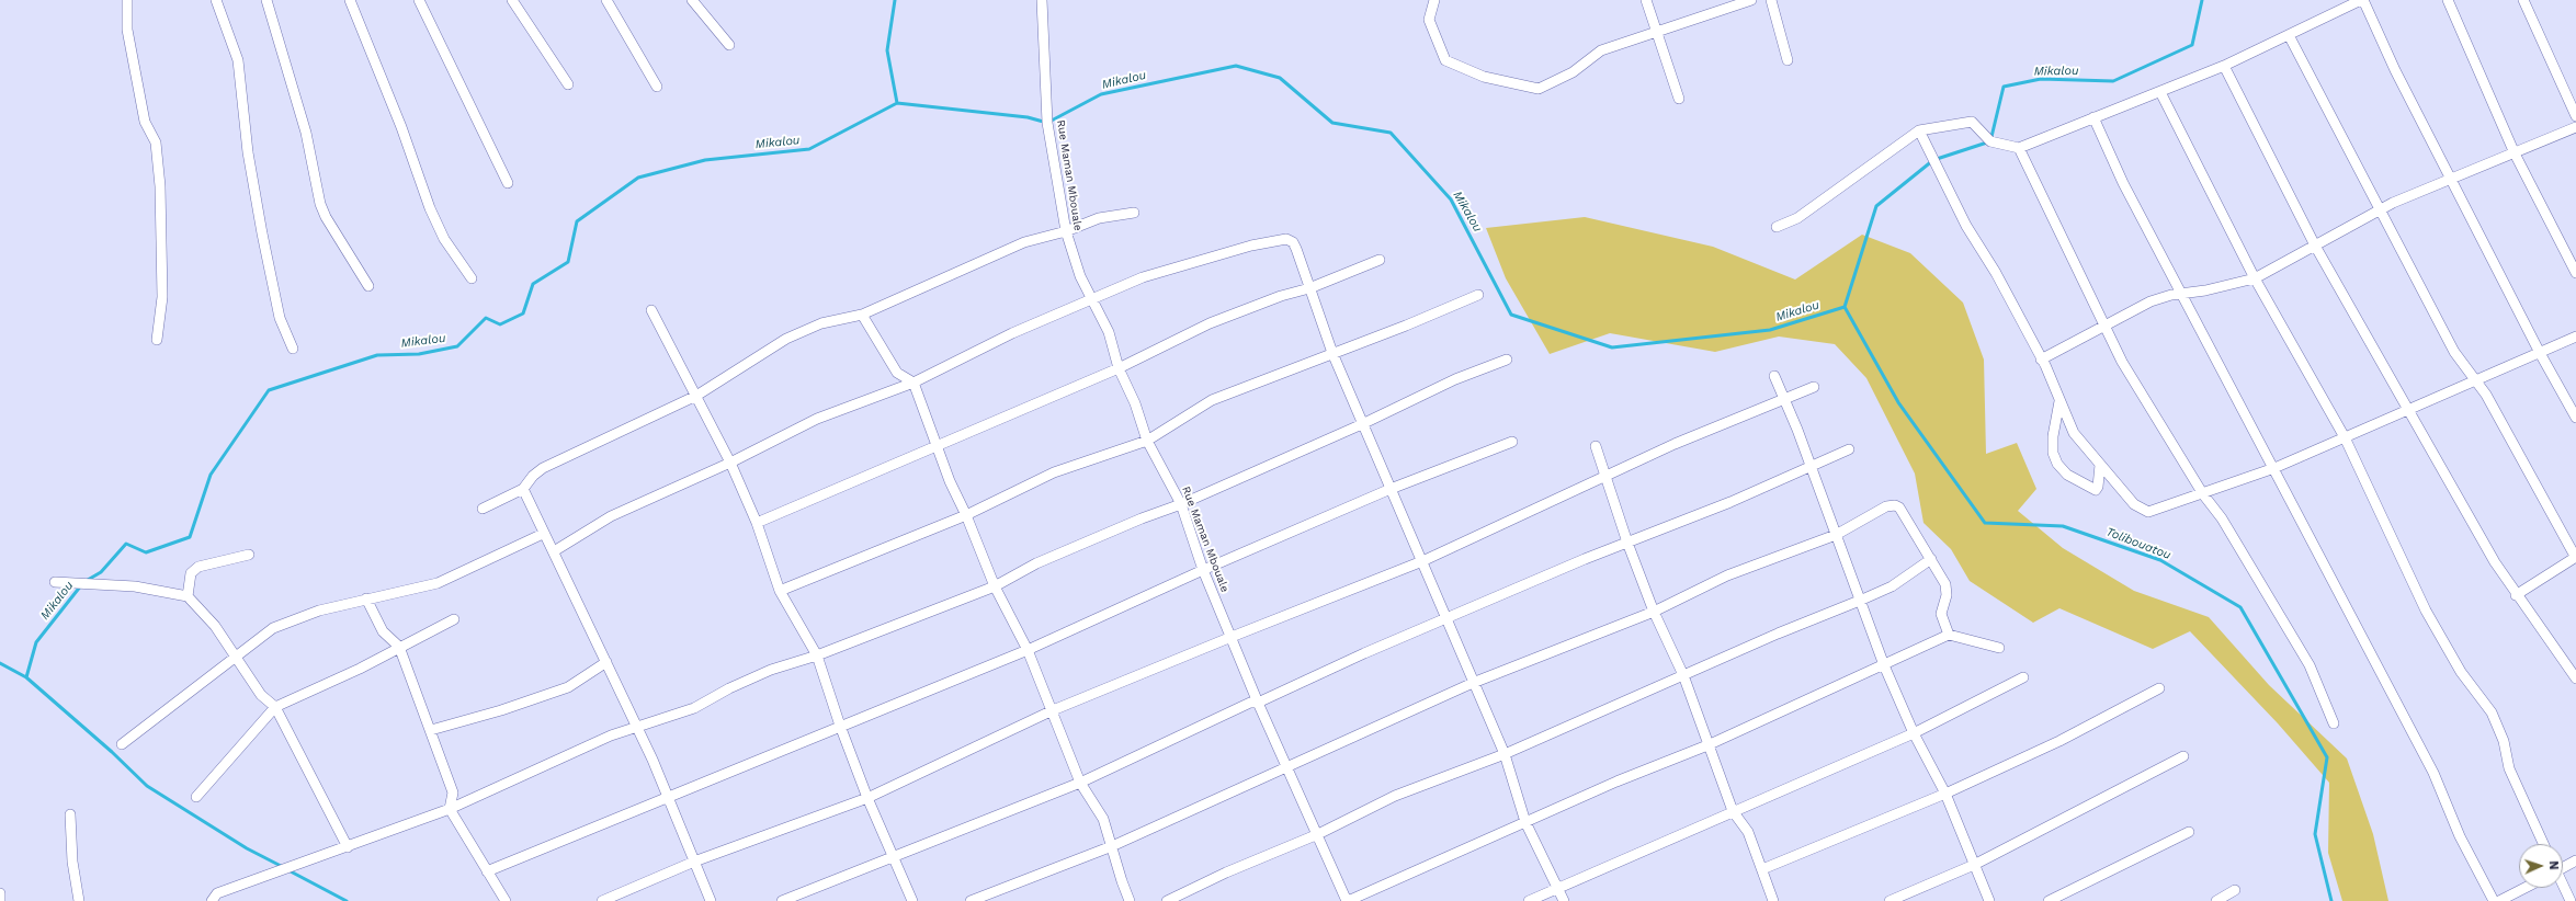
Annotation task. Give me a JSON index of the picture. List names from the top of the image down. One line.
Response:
{"streets":{"street":["Rue Maman Mbouale"]},"water":["Mikalou","Tolibouatou"],"north":"right"}
